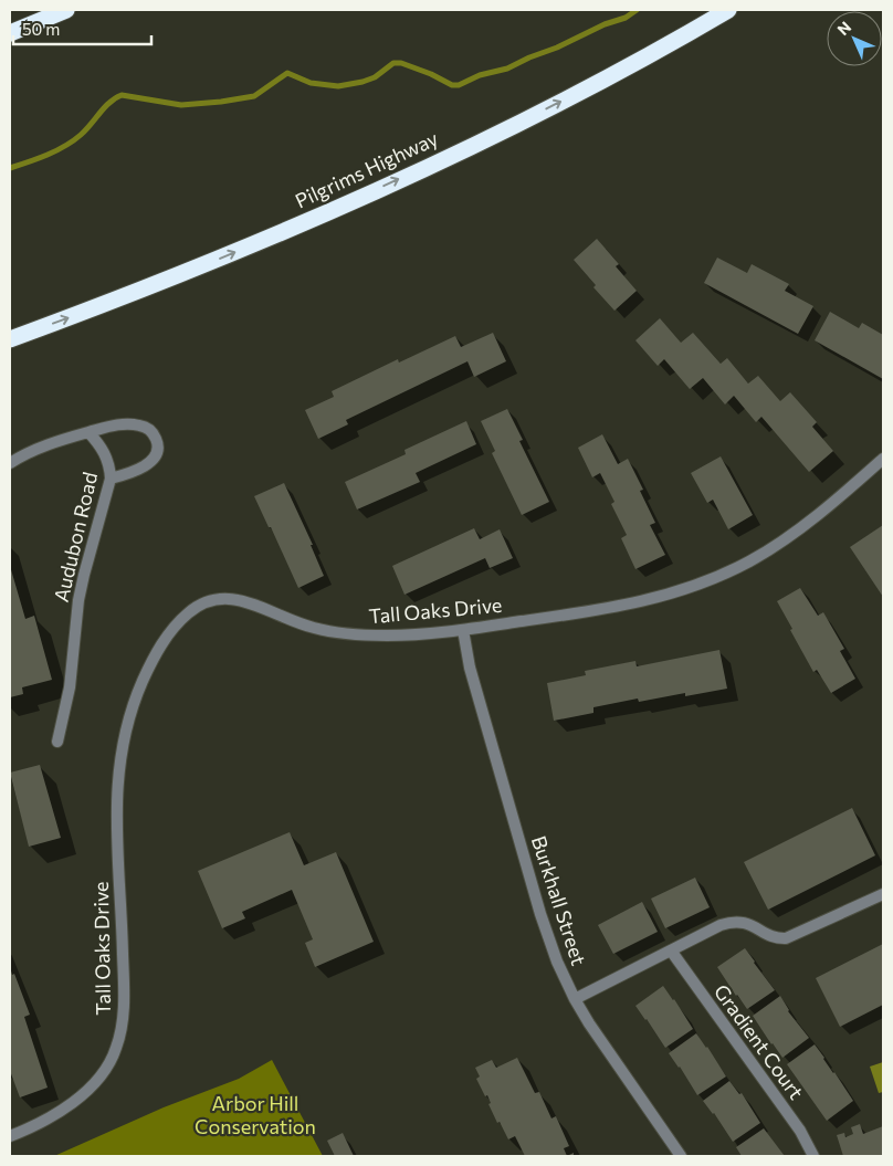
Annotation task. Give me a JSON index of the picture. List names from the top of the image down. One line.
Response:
{"streets":{"highway":["Pilgrims Highway"],"street":["Audubon Road","Tall Oaks Drive","Burkhall Street","Gradient Court"]},"crossings":[["Tall Oaks Drive","Burkhall Street"]],"one_way":["Pilgrims Highway"],"parks":["Arbor Hill Conservation"],"scale_bar":"50 m","north":"top left"}
